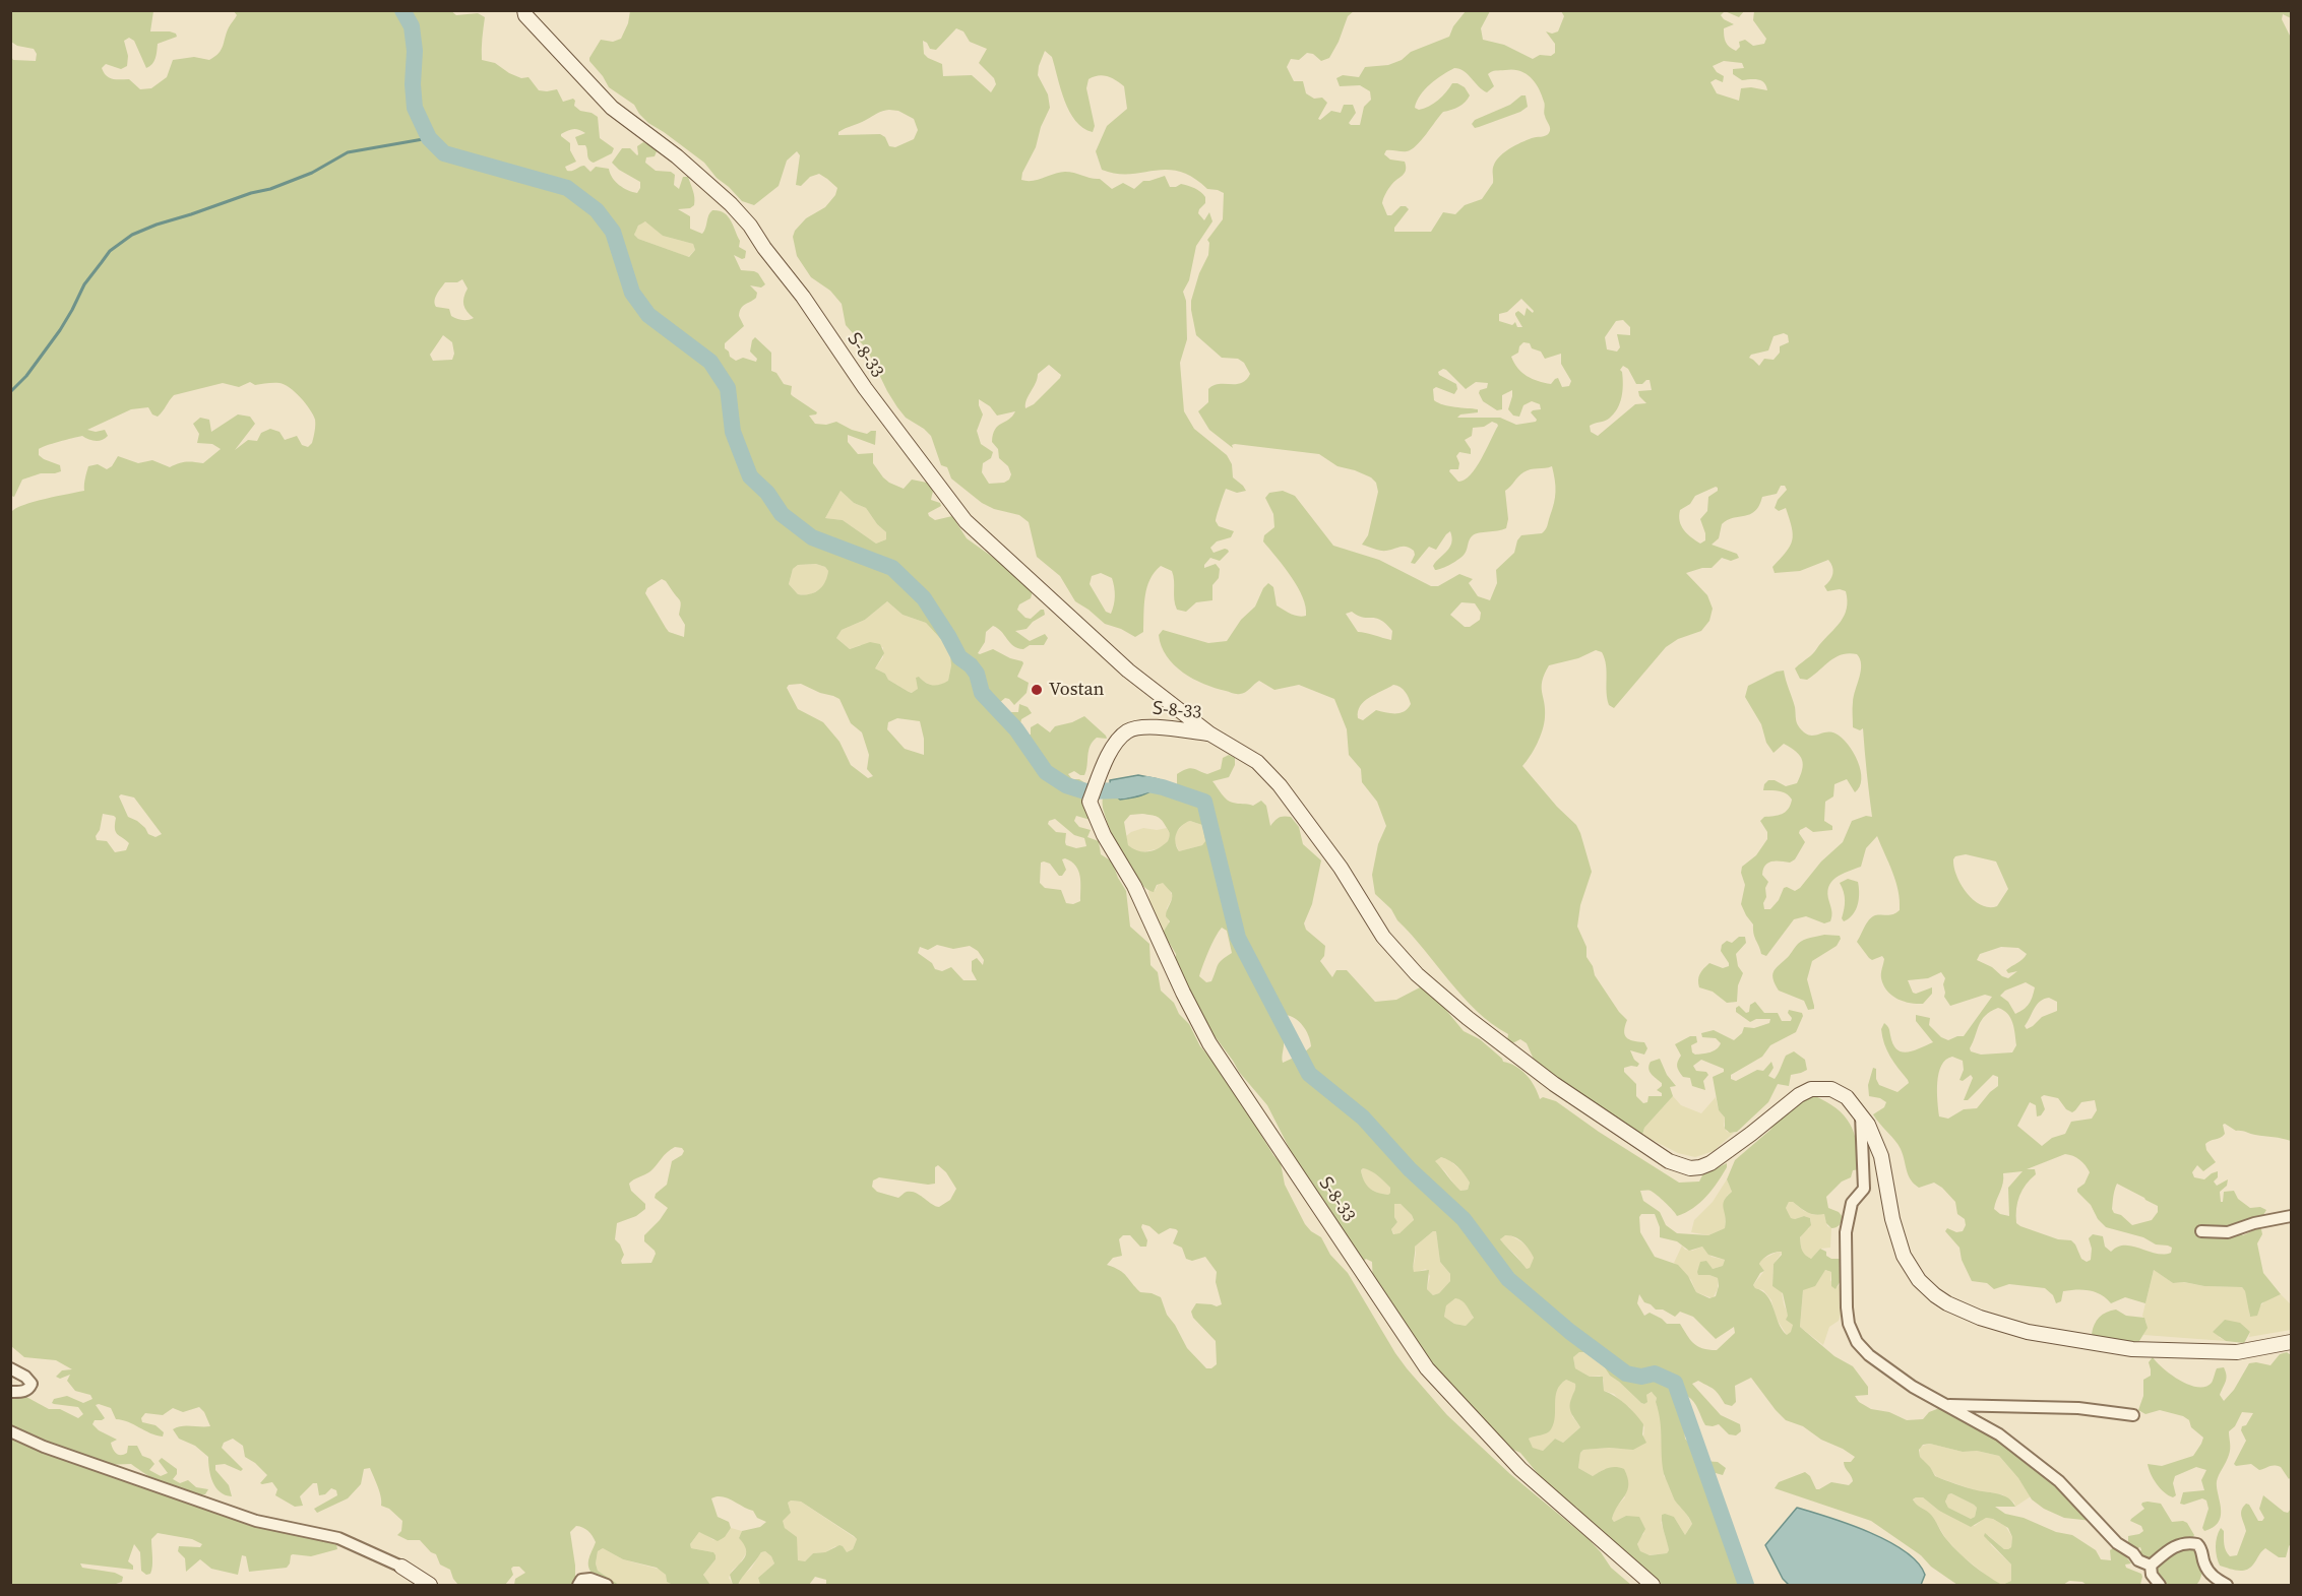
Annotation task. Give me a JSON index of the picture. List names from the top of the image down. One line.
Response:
{"streets":{"street":["Տ-8-33"]},"places":["Vostan"]}
